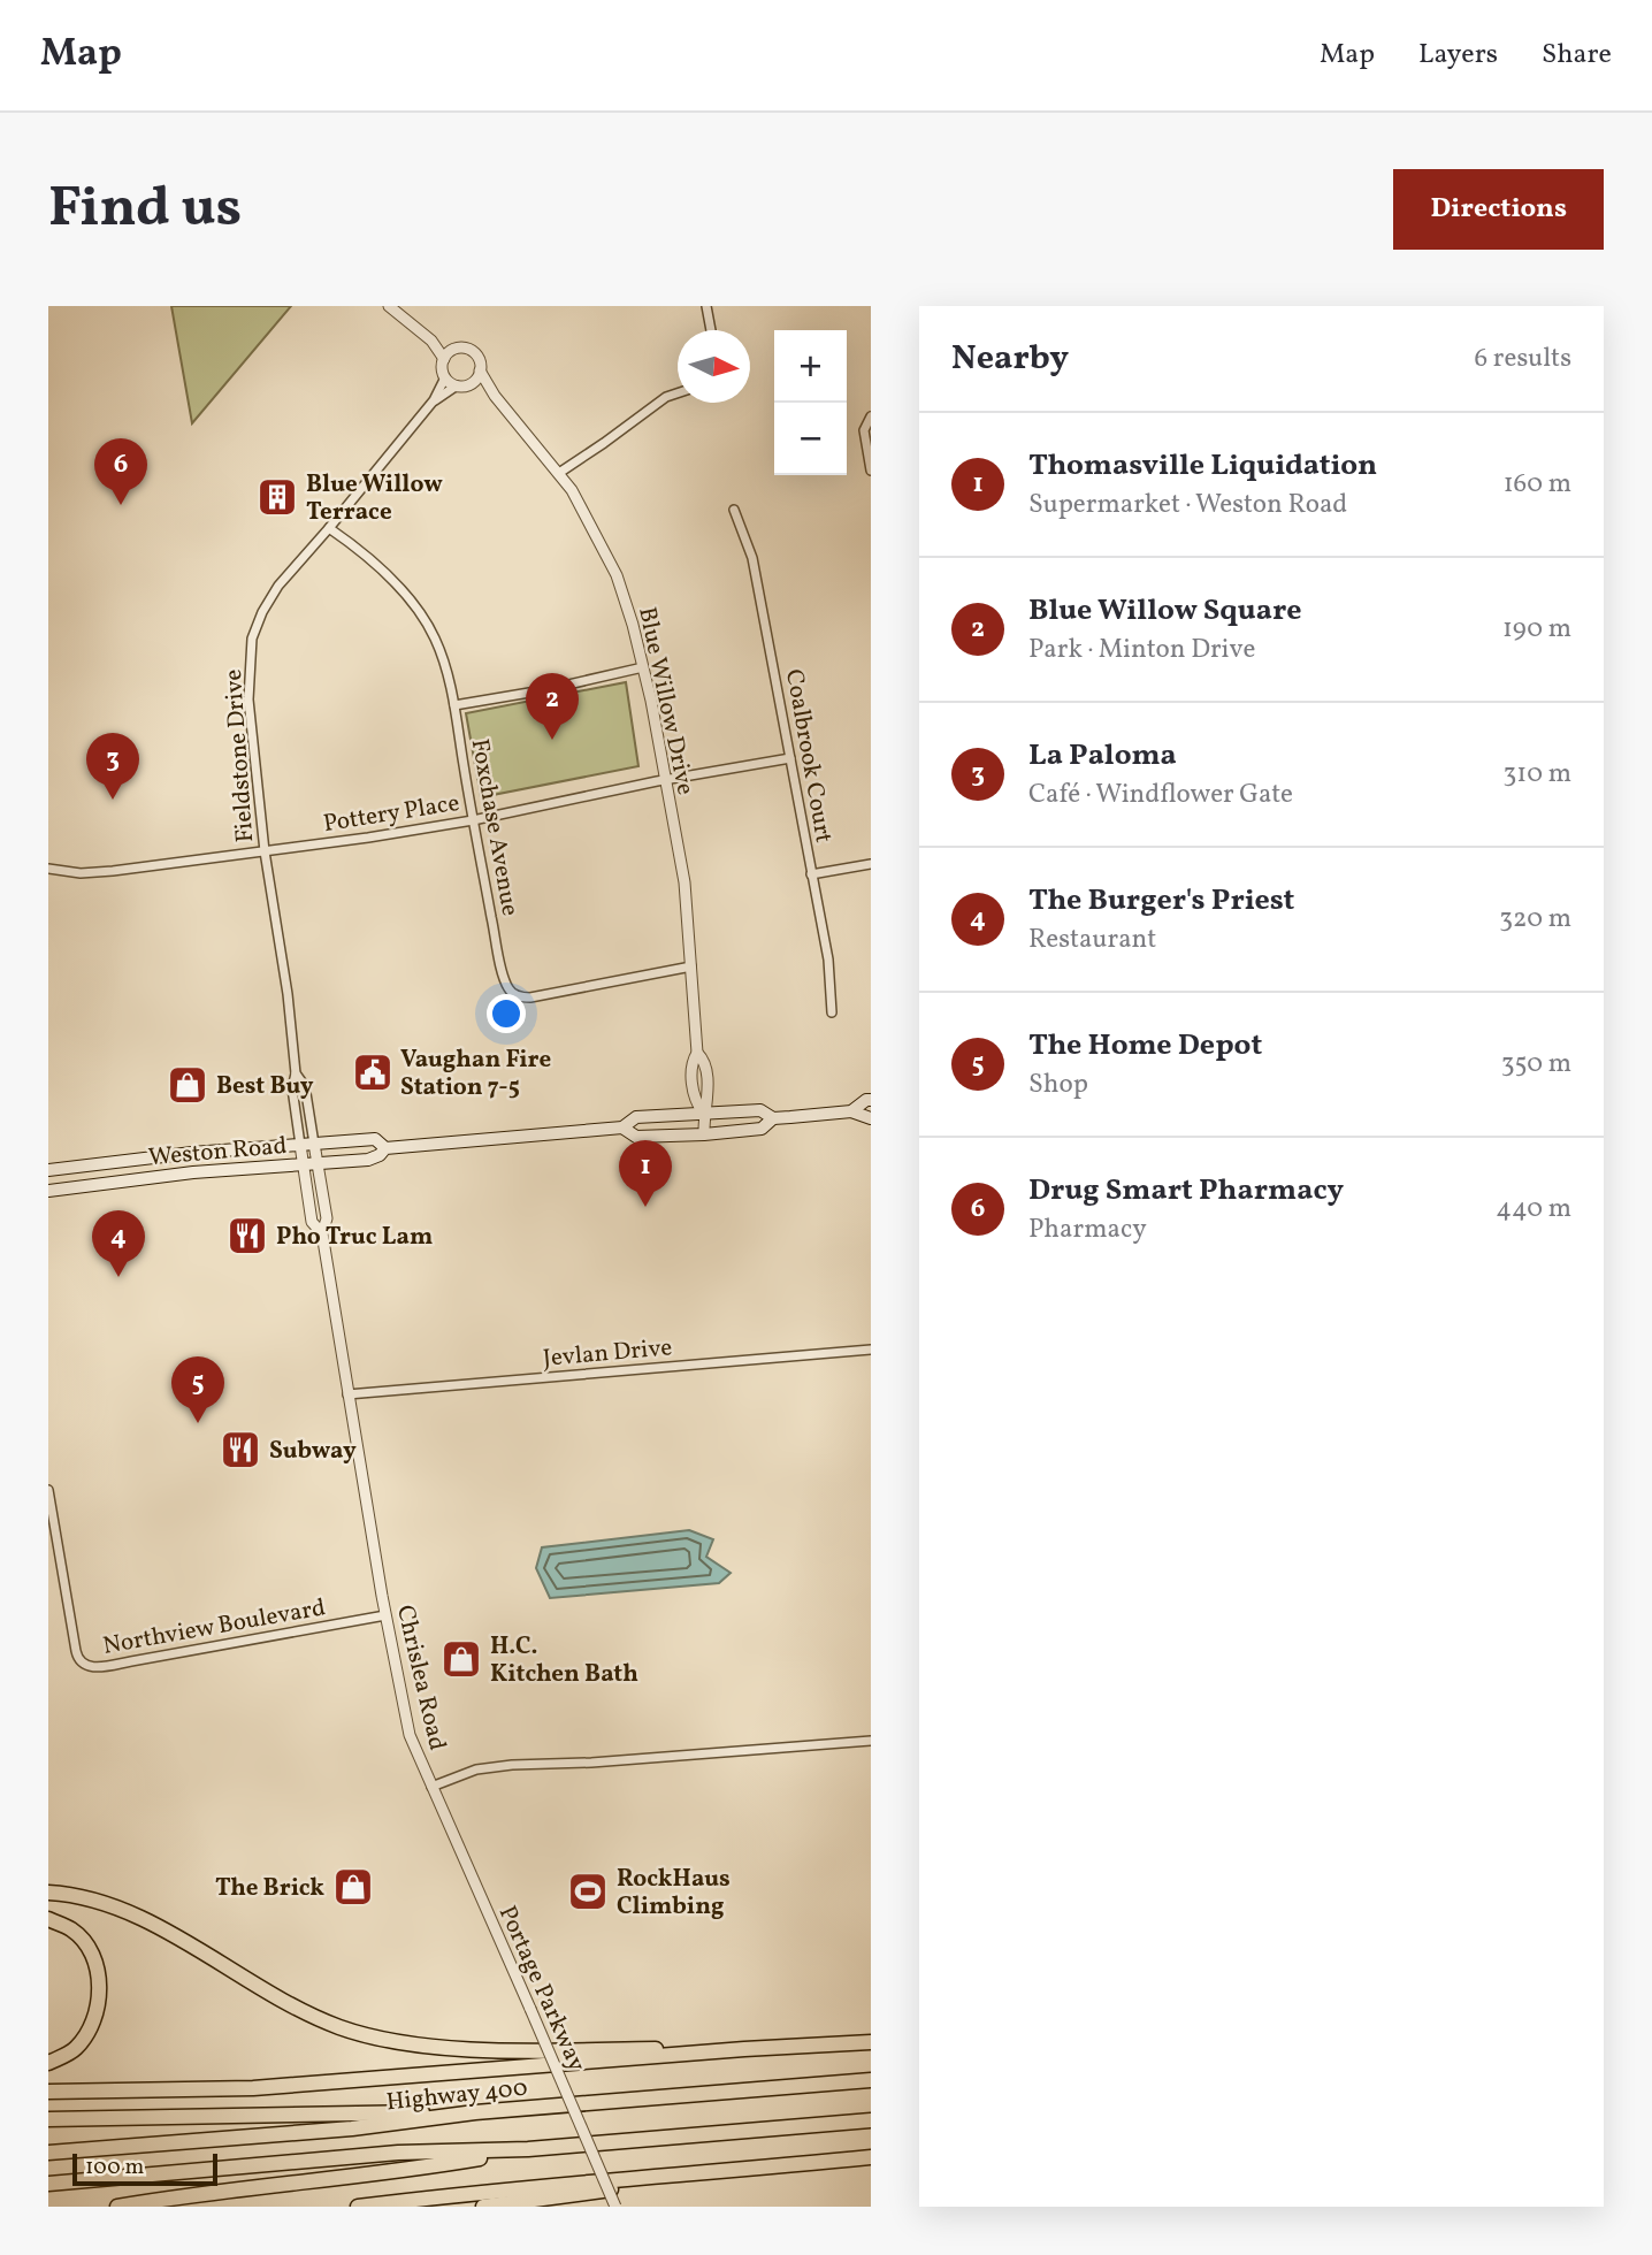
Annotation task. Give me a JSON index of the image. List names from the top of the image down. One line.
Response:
{"streets":{"highway":["Highway 400"],"main road":["Weston Road"],"street":["Blue Willow Drive","Fieldstone Drive","Coalbrook Court","Pottery Place","Foxchase Avenue","Jevlan Drive","Northview Boulevard","Chrislea Road","Portage Parkway"]},"crossings":[["Blue Willow Drive","Fieldstone Drive"],["Blue Willow Drive","Pottery Place"],["Blue Willow Drive","Foxchase Avenue"],["Blue Willow Drive","Weston Road"],["Fieldstone Drive","Pottery Place"],["Fieldstone Drive","Foxchase Avenue"],["Fieldstone Drive","Weston Road"],["Fieldstone Drive","Chrislea Road"],["Coalbrook Court","Pottery Place"],["Pottery Place","Foxchase Avenue"],["Weston Road","Chrislea Road"],["Jevlan Drive","Chrislea Road"],["Northview Boulevard","Chrislea Road"],["Chrislea Road","Portage Parkway"]],"places":{"building":["Blue Willow Terrace"],"public building":["Vaughan Fire Station 7-5"],"shop":["Best Buy","H.C. Kitchen Bath","The Brick"],"restaurant":["Pho Truc Lam","Subway"],"sports":["RockHaus Climbing"]},"scale_bar":"100 m","north":"right","page":{"header":"Map","nav":["Map","Layers","Share"],"buttons":"Directions","title":"Find us","heading":["Nearby","6 results"],"map_buttons":["+","−"],"list":[{"mark":"1","name":"Thomasville Liquidation","note":"Supermarket · Weston Road","value":"160 m"},{"mark":"2","name":"Blue Willow Square","note":"Park · Minton Drive","value":"190 m"},{"mark":"3","name":"La Paloma","note":"Café · Windflower Gate","value":"310 m"},{"mark":"4","name":"The Burger's Priest","note":"Restaurant","value":"320 m"},{"mark":"5","name":"The Home Depot","note":"Shop","value":"350 m"},{"mark":"6","name":"Drug Smart Pharmacy","note":"Pharmacy","value":"440 m"}],"pins":["6","2","3","1","4","5"],"scale":"100 m"}}
